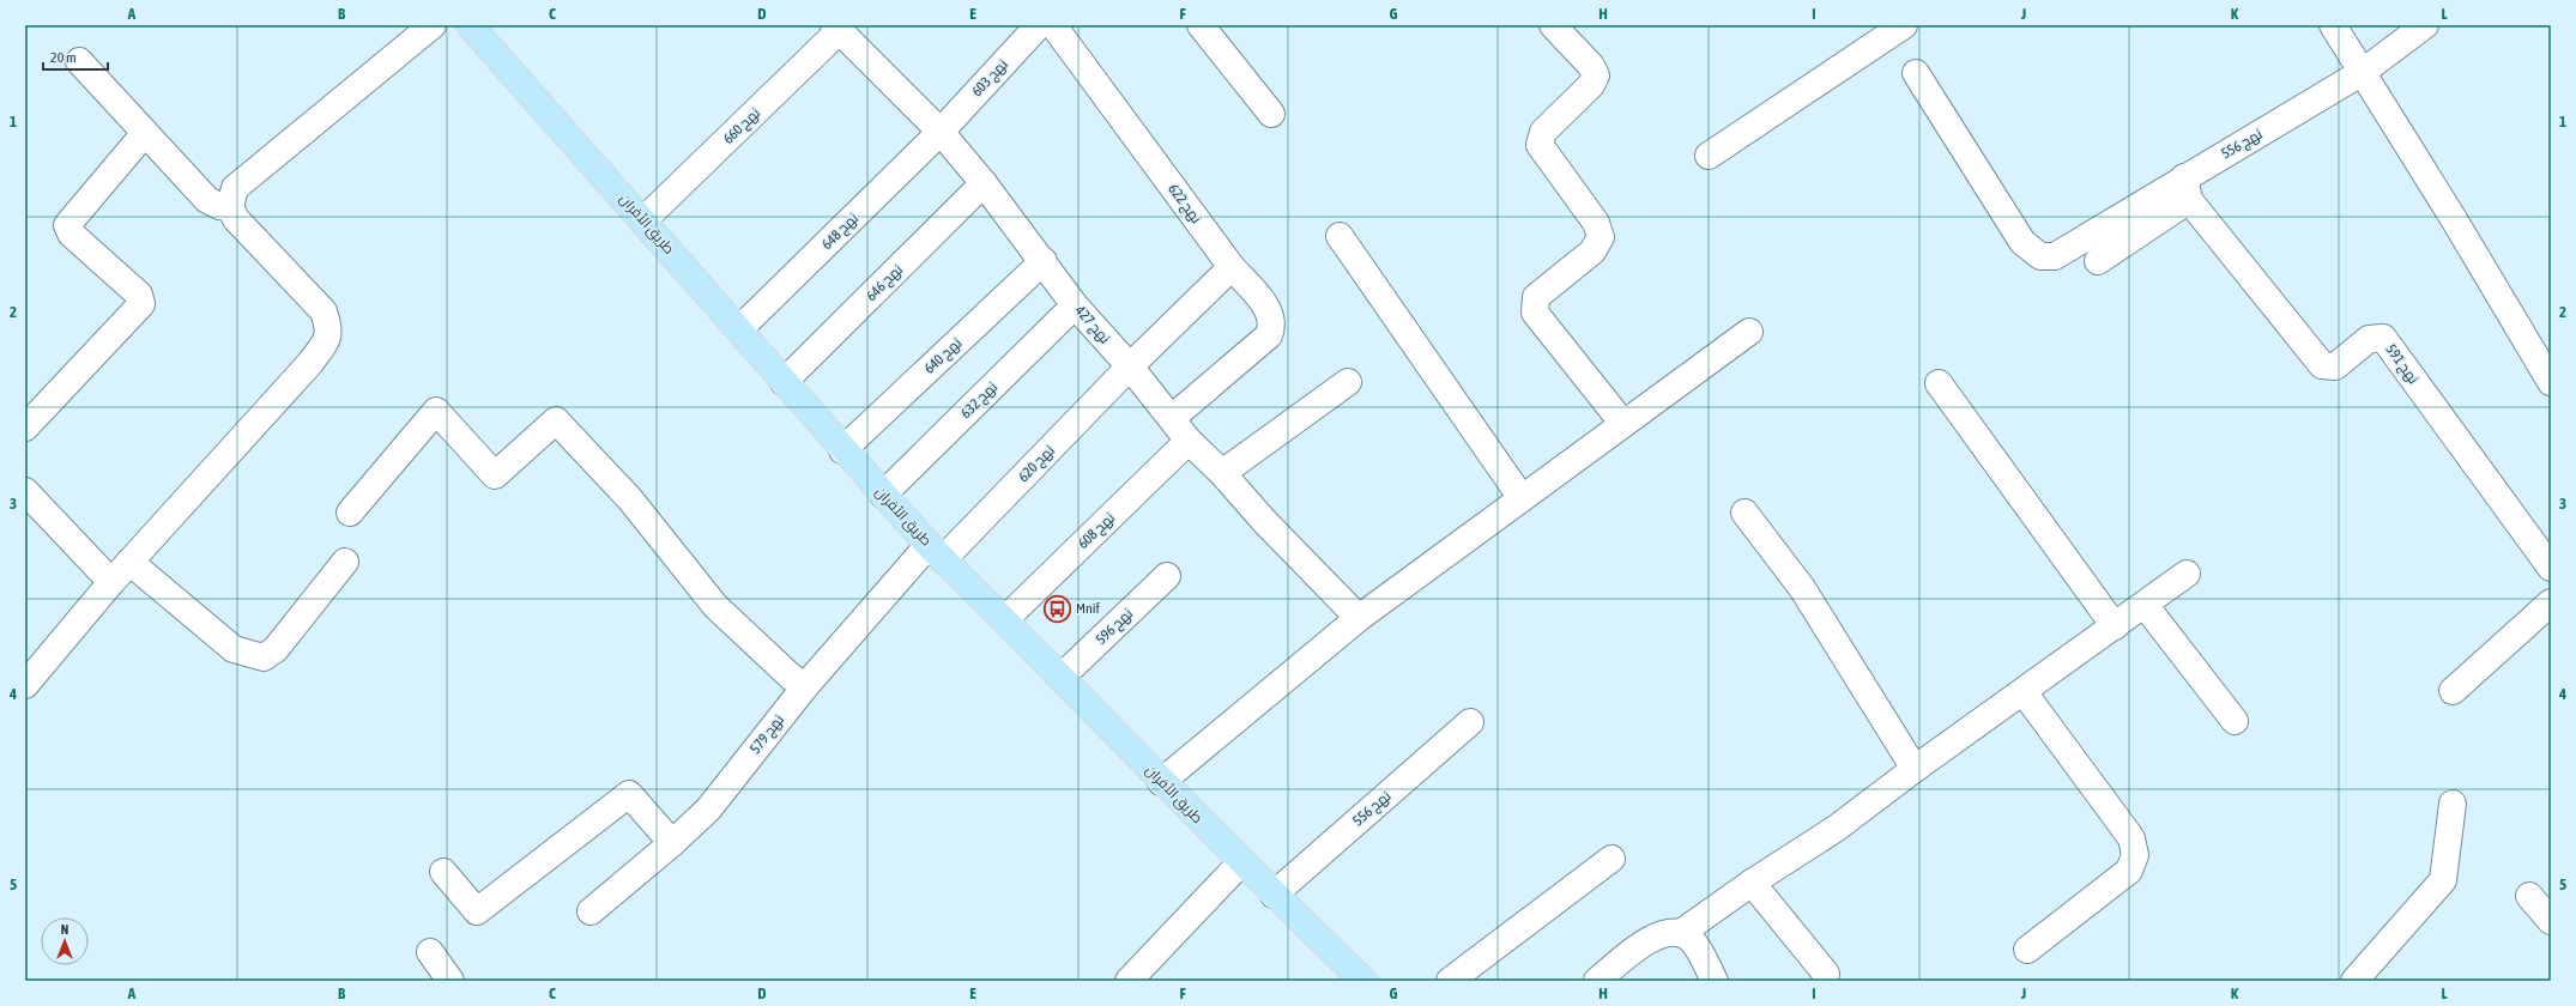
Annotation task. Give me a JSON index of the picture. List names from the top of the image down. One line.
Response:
{"streets":{"main road":["طريق الأفران"],"street":["نهج 603","نهج 660","نهج 556","نهج 622","نهج 648","نهج 646","نهج 427","نهج 640","نهج 591","نهج 632","نهج 620","نهج 608","نهج 596","نهج 579"]},"crossings":[["نهج 603","نهج 648"],["نهج 603","نهج 427"],["نهج 660","طريق الأفران"],["نهج 660","نهج 427"],["نهج 556","طريق الأفران"],["نهج 556","نهج 591"],["نهج 622","نهج 427"],["طريق الأفران","نهج 648"],["طريق الأفران","نهج 646"],["طريق الأفران","نهج 640"],["طريق الأفران","نهج 632"],["طريق الأفران","نهج 620"],["طريق الأفران","نهج 608"],["طريق الأفران","نهج 596"],["طريق الأفران","نهج 579"],["نهج 648","نهج 427"],["نهج 646","نهج 427"],["نهج 427","نهج 640"],["نهج 427","نهج 632"],["نهج 427","نهج 620"],["نهج 427","نهج 608"],["نهج 620","نهج 579"]],"places":{"bus stop":["Mnif"]},"scale_bar":"20 m","north":"top","grid":{"columns":["A","B","C","D","E","F","G","H","I","J","K","L"],"rows":["1","2","3","4","5"]}}
